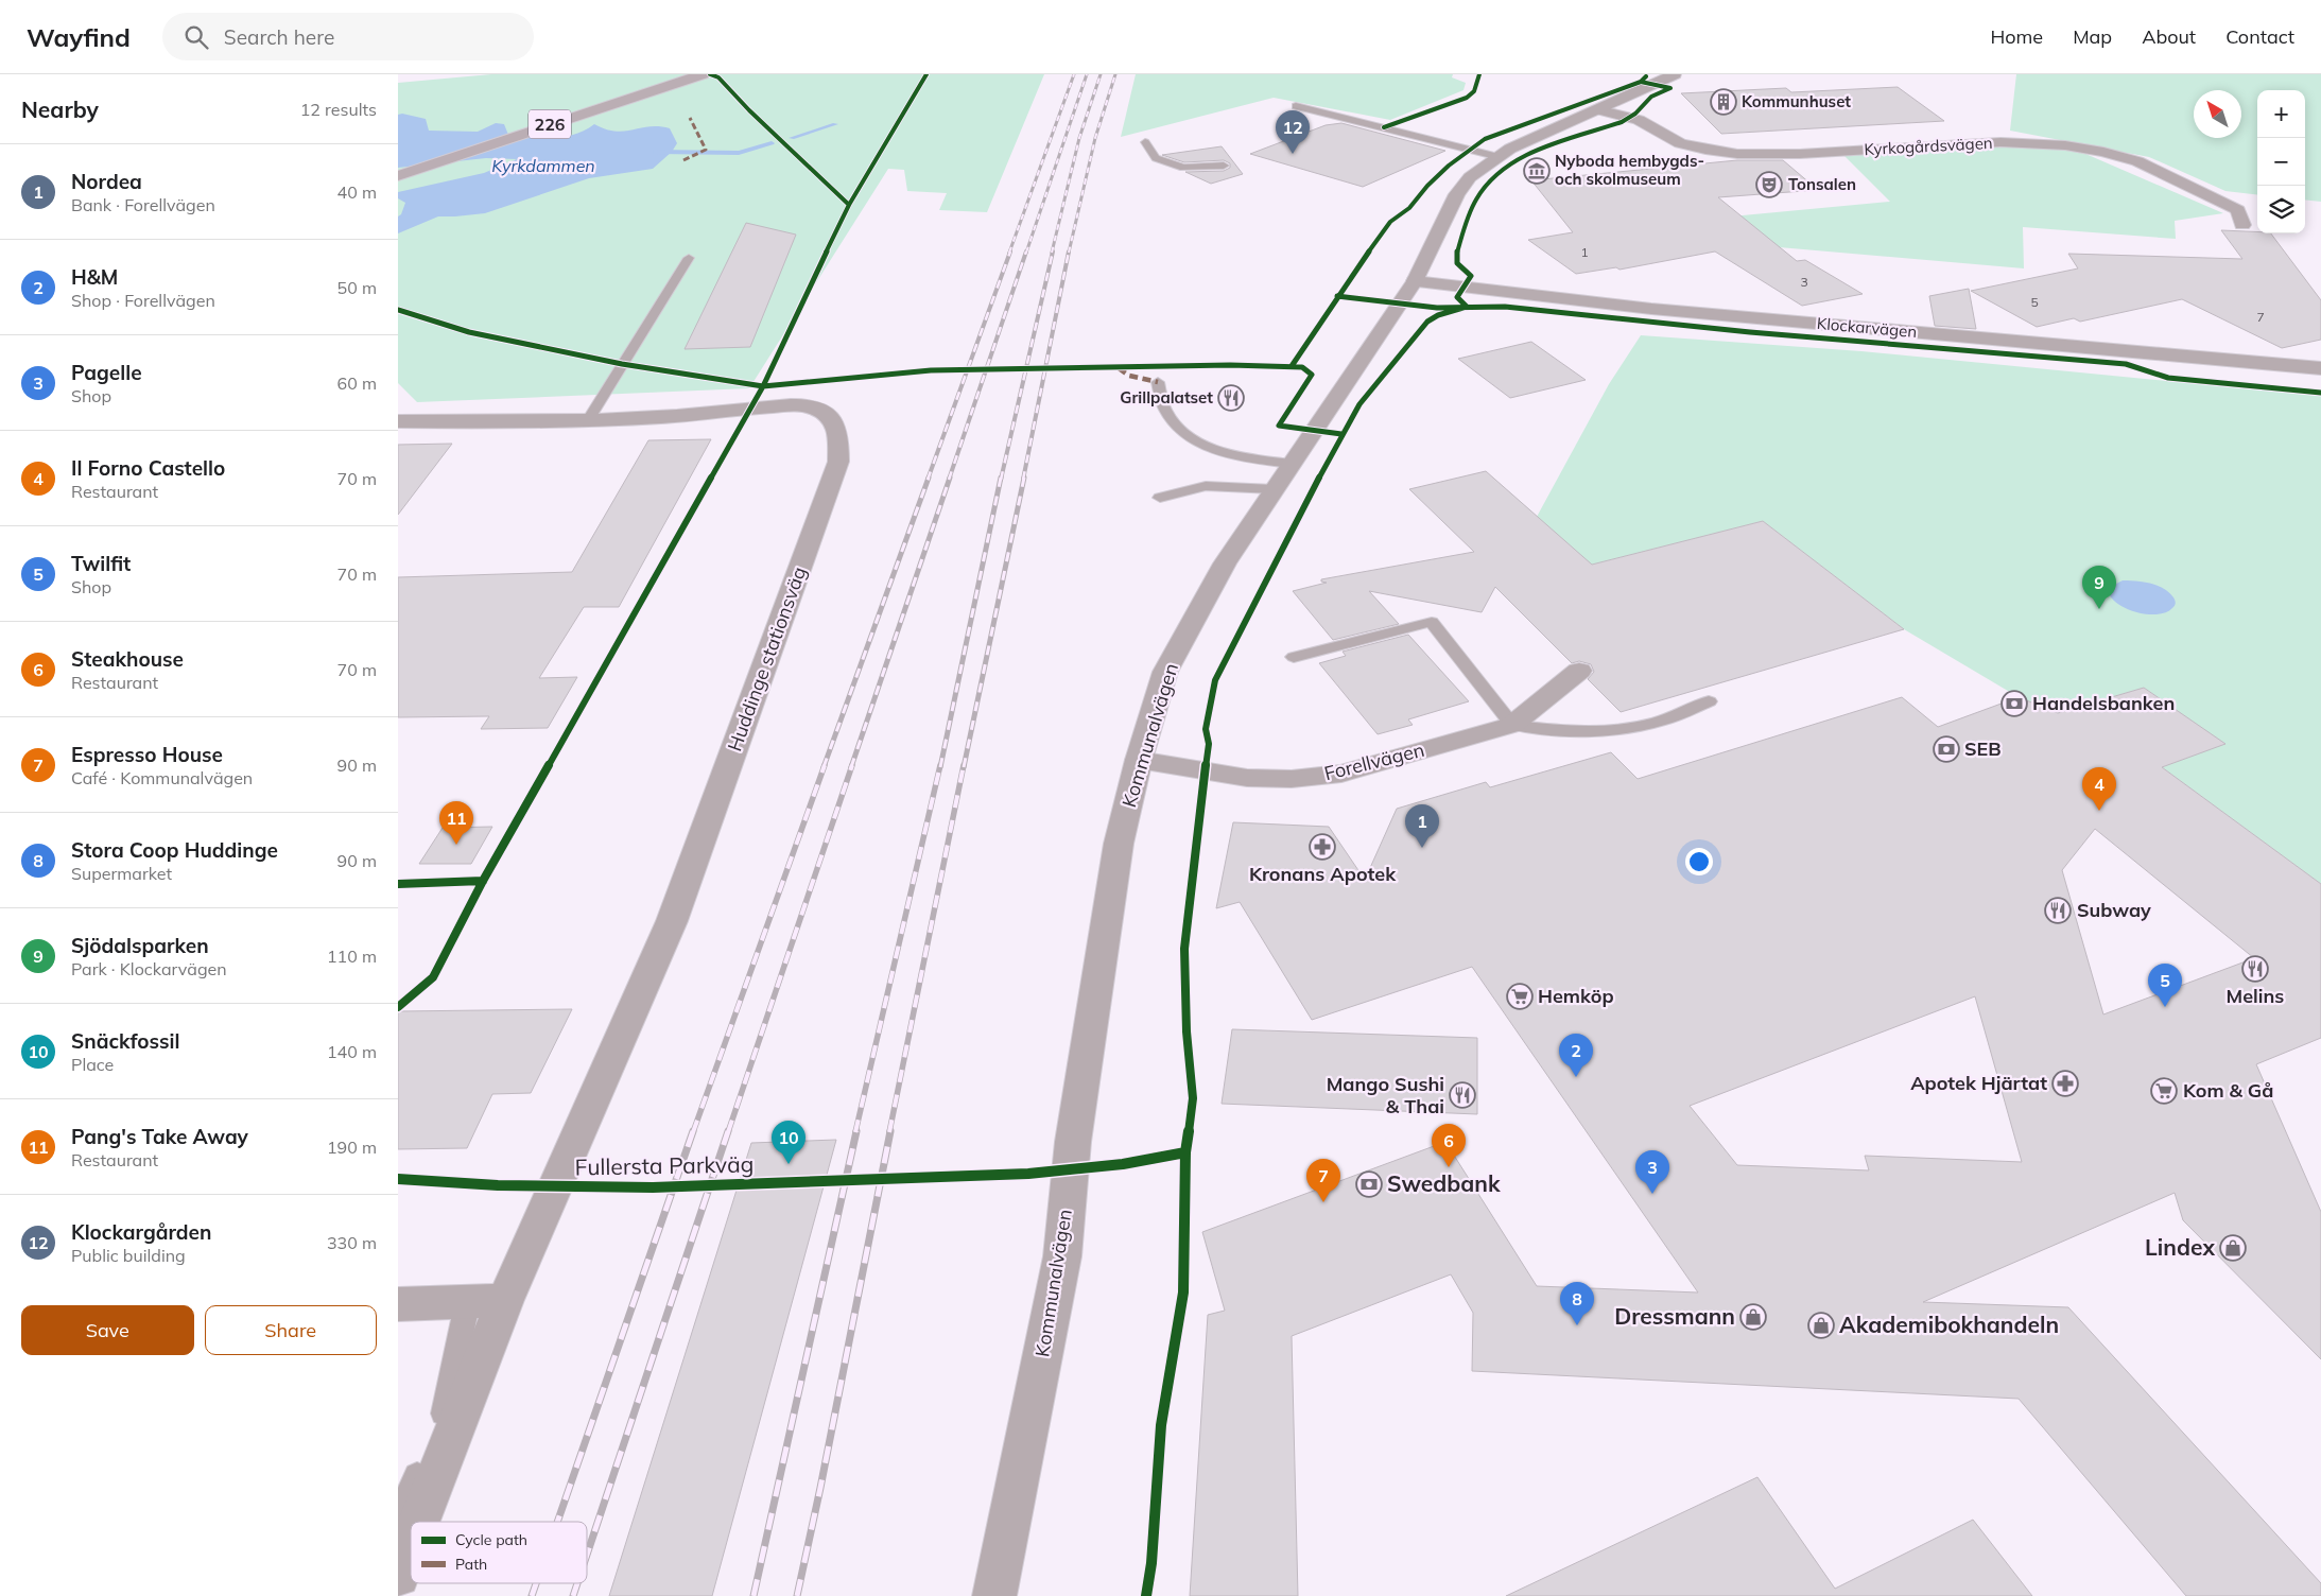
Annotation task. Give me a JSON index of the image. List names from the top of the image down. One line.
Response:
{"streets":{"main road":["226"],"street":["Kyrkogårdsvägen","Klockarvägen","Huddinge stationsväg","Kommunalvägen","Forellvägen"],"cycle path":["Fullersta Parkväg"]},"crossings":[["Kyrkogårdsvägen","Kommunalvägen"],["Klockarvägen","Kommunalvägen"],["Kommunalvägen","Forellvägen"]],"water":["Kyrkdammen"],"places":{"building":["Kommunhuset"],"museum":["Nyboda hembygds- och skolmuseum"],"theatre":["Tonsalen"],"restaurant":["Grillpalatset","Subway","Melins","Mango Sushi & Thai"],"bank":["Handelsbanken","SEB","Swedbank"],"pharmacy":["Kronans Apotek","Apotek Hjärtat"],"supermarket":["Hemköp","Kom & Gå"],"shop":["Lindex","Dressmann","Akademibokhandeln"]},"house_numbers":["1","3","5","7"],"legend":["Cycle path","Path"],"north":"top left","page":{"header":"Wayfind","search":"Search here","nav":["Home","Map","About","Contact"],"heading":["Nearby","12 results"],"map_buttons":["+","−"],"pins":["12","9","4","11","1","5","2","10","6","3","7","8"],"list":[{"mark":"1","name":"Nordea","note":"Bank · Forellvägen","value":"40 m"},{"mark":"2","name":"H&M","note":"Shop · Forellvägen","value":"50 m"},{"mark":"3","name":"Pagelle","note":"Shop","value":"60 m"},{"mark":"4","name":"Il Forno Castello","note":"Restaurant","value":"70 m"},{"mark":"5","name":"Twilfit","note":"Shop","value":"70 m"},{"mark":"6","name":"Steakhouse","note":"Restaurant","value":"70 m"},{"mark":"7","name":"Espresso House","note":"Café · Kommunalvägen","value":"90 m"},{"mark":"8","name":"Stora Coop Huddinge","note":"Supermarket","value":"90 m"},{"mark":"9","name":"Sjödalsparken","note":"Park · Klockarvägen","value":"110 m"},{"mark":"10","name":"Snäckfossil","note":"Place","value":"140 m"},{"mark":"11","name":"Pang's Take Away","note":"Restaurant","value":"190 m"},{"mark":"12","name":"Klockargården","note":"Public building","value":"330 m"}],"buttons":["Save","Share"]}}
